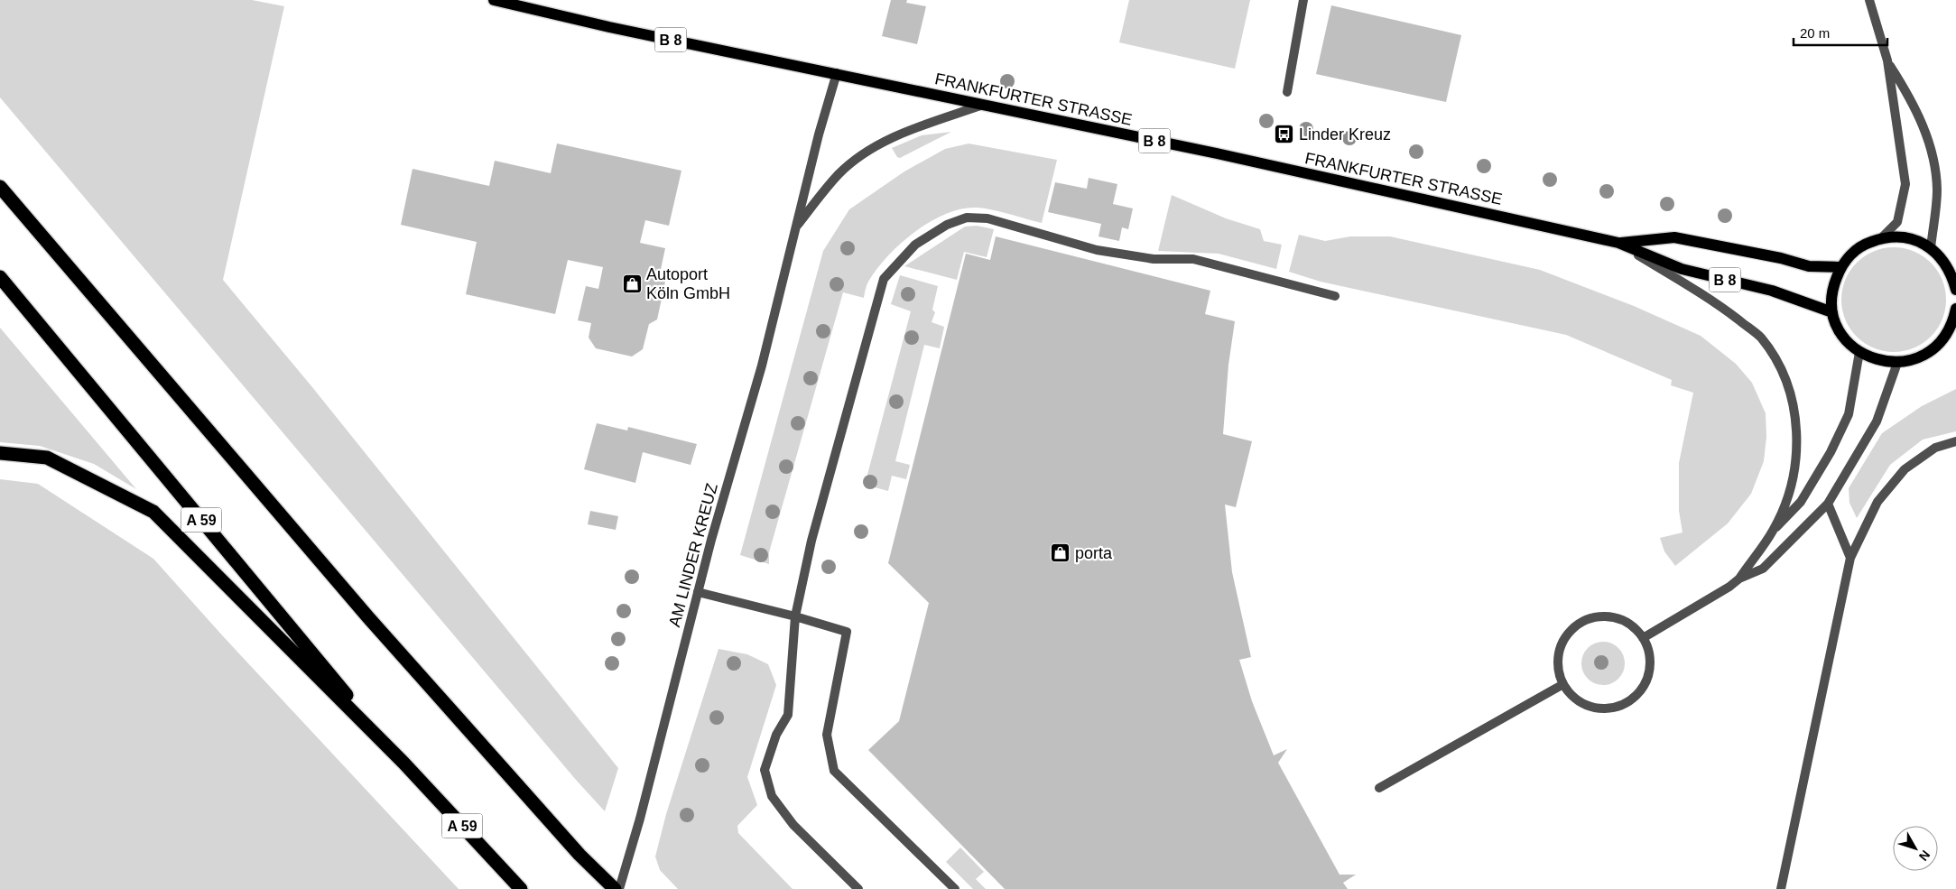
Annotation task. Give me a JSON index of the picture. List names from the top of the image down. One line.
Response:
{"streets":{"highway":["A 59"],"main road":["B 8","FRANKFURTER STRASSE"],"street":["AM LINDER KREUZ"]},"crossings":[["FRANKFURTER STRASSE","AM LINDER KREUZ"]],"places":{"bus stop":["Linder Kreuz"],"shop":["Autoport Köln GmbH","porta"]},"scale_bar":"20 m","north":"bottom right"}
